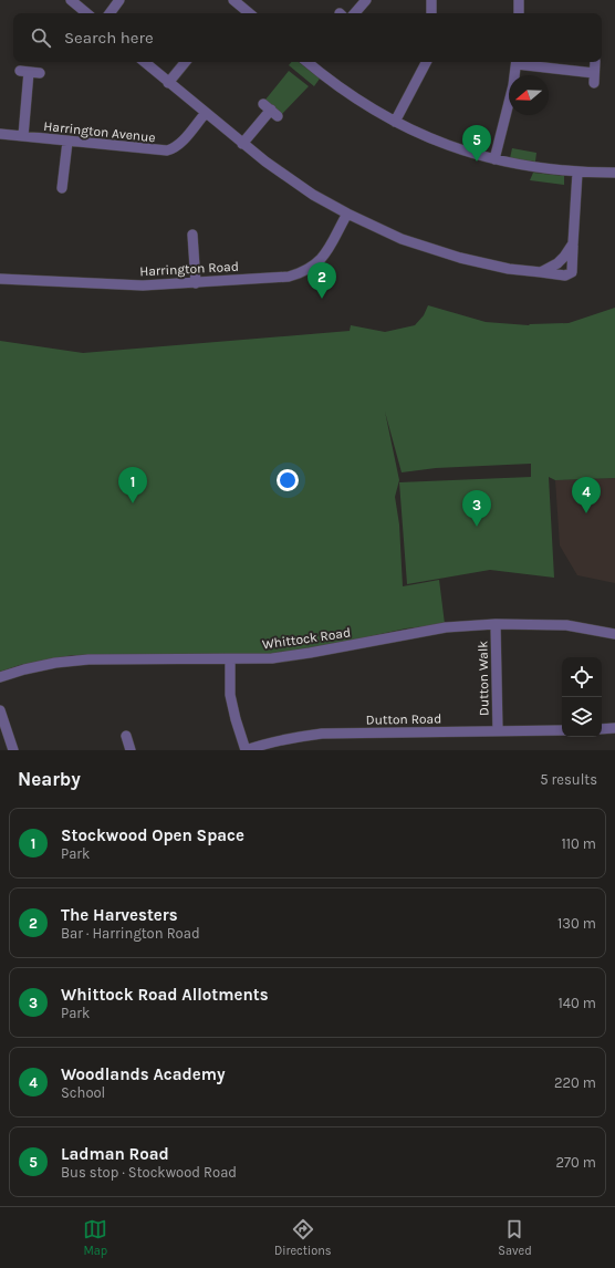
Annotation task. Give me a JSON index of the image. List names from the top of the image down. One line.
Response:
{"streets":{"street":["Harrington Avenue","Harrington Road","Whittock Road","Dutton Walk","Dutton Road"]},"crossings":[["Whittock Road","Dutton Walk"],["Dutton Walk","Dutton Road"]],"north":"left","page":{"search":"Search here","pins":["5","2","1","4","3"],"heading":["Nearby","5 results"],"list":[{"mark":"1","name":"Stockwood Open Space","note":"Park","value":"110 m"},{"mark":"2","name":"The Harvesters","note":"Bar · Harrington Road","value":"130 m"},{"mark":"3","name":"Whittock Road Allotments","note":"Park","value":"140 m"},{"mark":"4","name":"Woodlands Academy","note":"School","value":"220 m"},{"mark":"5","name":"Ladman Road","note":"Bus stop · Stockwood Road","value":"270 m"}],"nav":["Map","Directions","Saved"]}}
